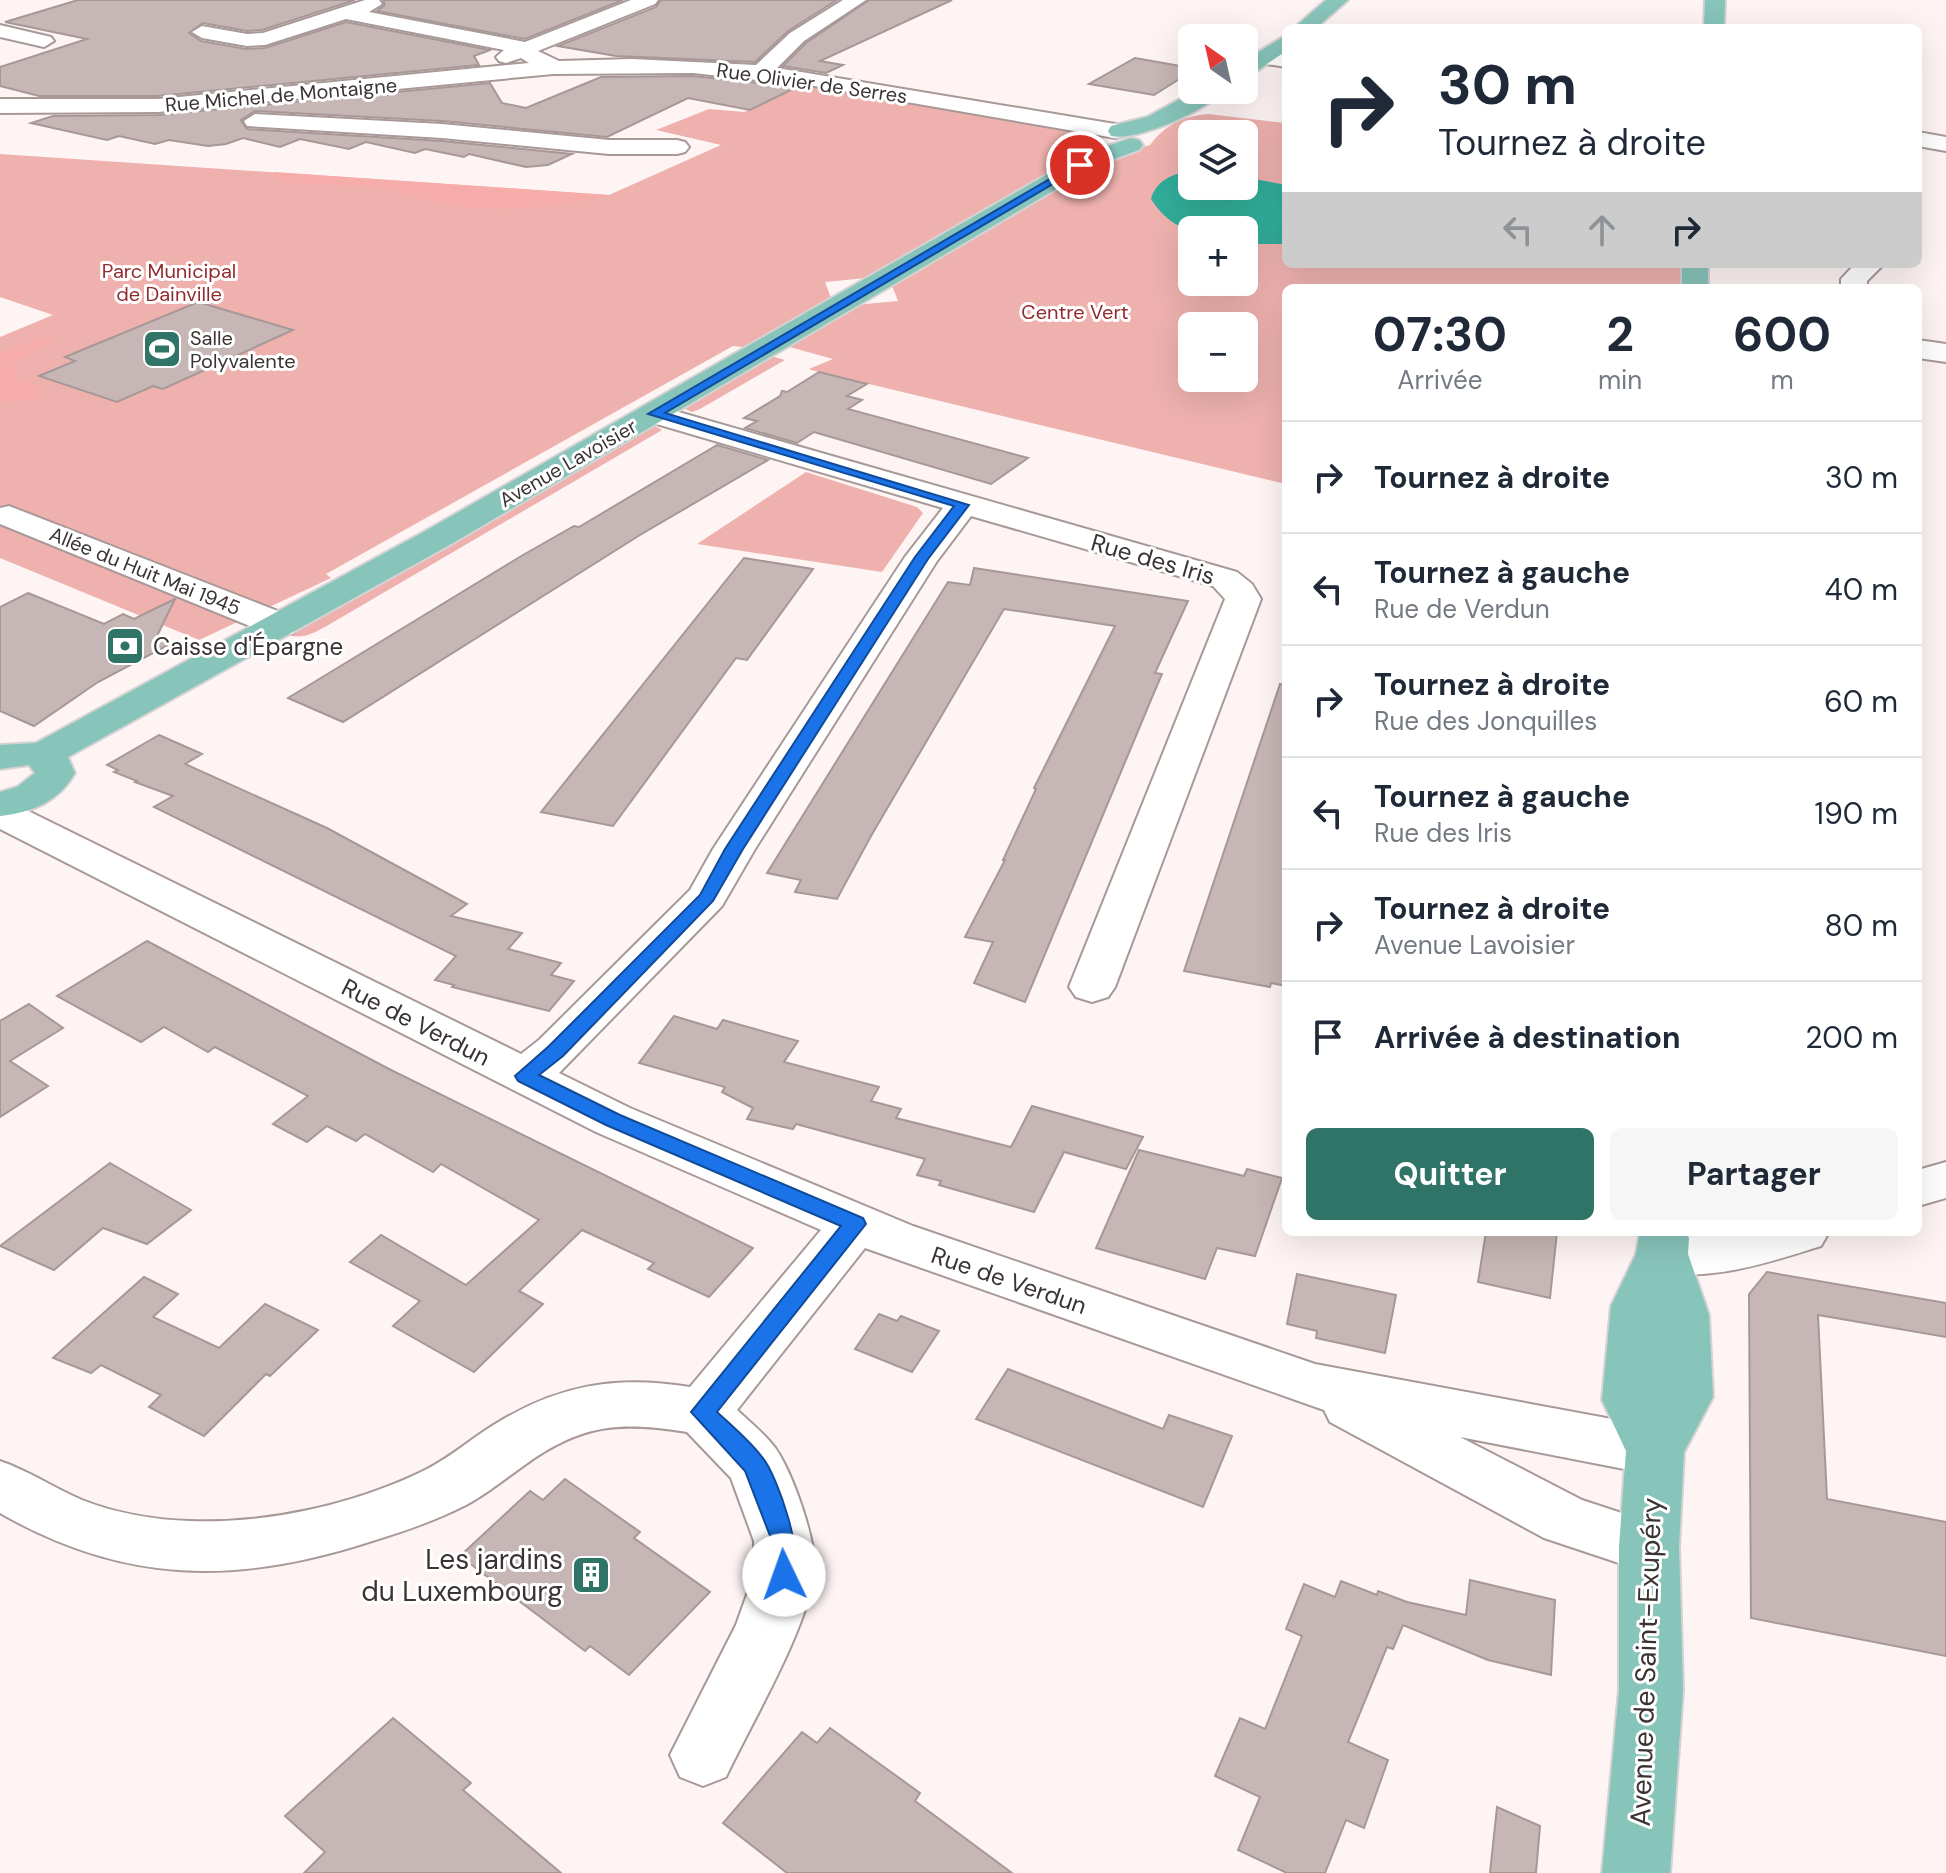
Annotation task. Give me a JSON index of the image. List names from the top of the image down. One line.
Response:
{"streets":{"main road":["Avenue Lavoisier","Avenue de Saint-Exupéry"],"street":["Rue Olivier de Serres","Rue Michel de Montaigne","Rue des Iris","Allée du Huit Mai 1945","Rue de Verdun"]},"crossings":[["Rue Olivier de Serres","Rue Michel de Montaigne"],["Rue Olivier de Serres","Avenue Lavoisier"],["Avenue Lavoisier","Rue des Iris"],["Avenue Lavoisier","Allée du Huit Mai 1945"]],"parks":["Parc Municipal de Dainville","Centre Vert"],"places":{"sports":["Salle Polyvalente"],"bank":["Caisse d'Épargne"],"building":["Les jardins du Luxembourg"]},"north":"top left","page":{"map_buttons":["+","−"],"turn":["30 m","Tournez à droite"],"eta":["07:30","Arrivée","2","min","600","m"],"list":[{"name":"Tournez à droite","value":"30 m"},{"name":"Tournez à gauche","note":"Rue de Verdun","value":"40 m"},{"name":"Tournez à droite","note":"Rue des Jonquilles","value":"60 m"},{"name":"Tournez à gauche","note":"Rue des Iris","value":"190 m"},{"name":"Tournez à droite","note":"Avenue Lavoisier","value":"80 m"},{"name":"Arrivée à destination","value":"200 m"}],"buttons":["Quitter","Partager"]}}
